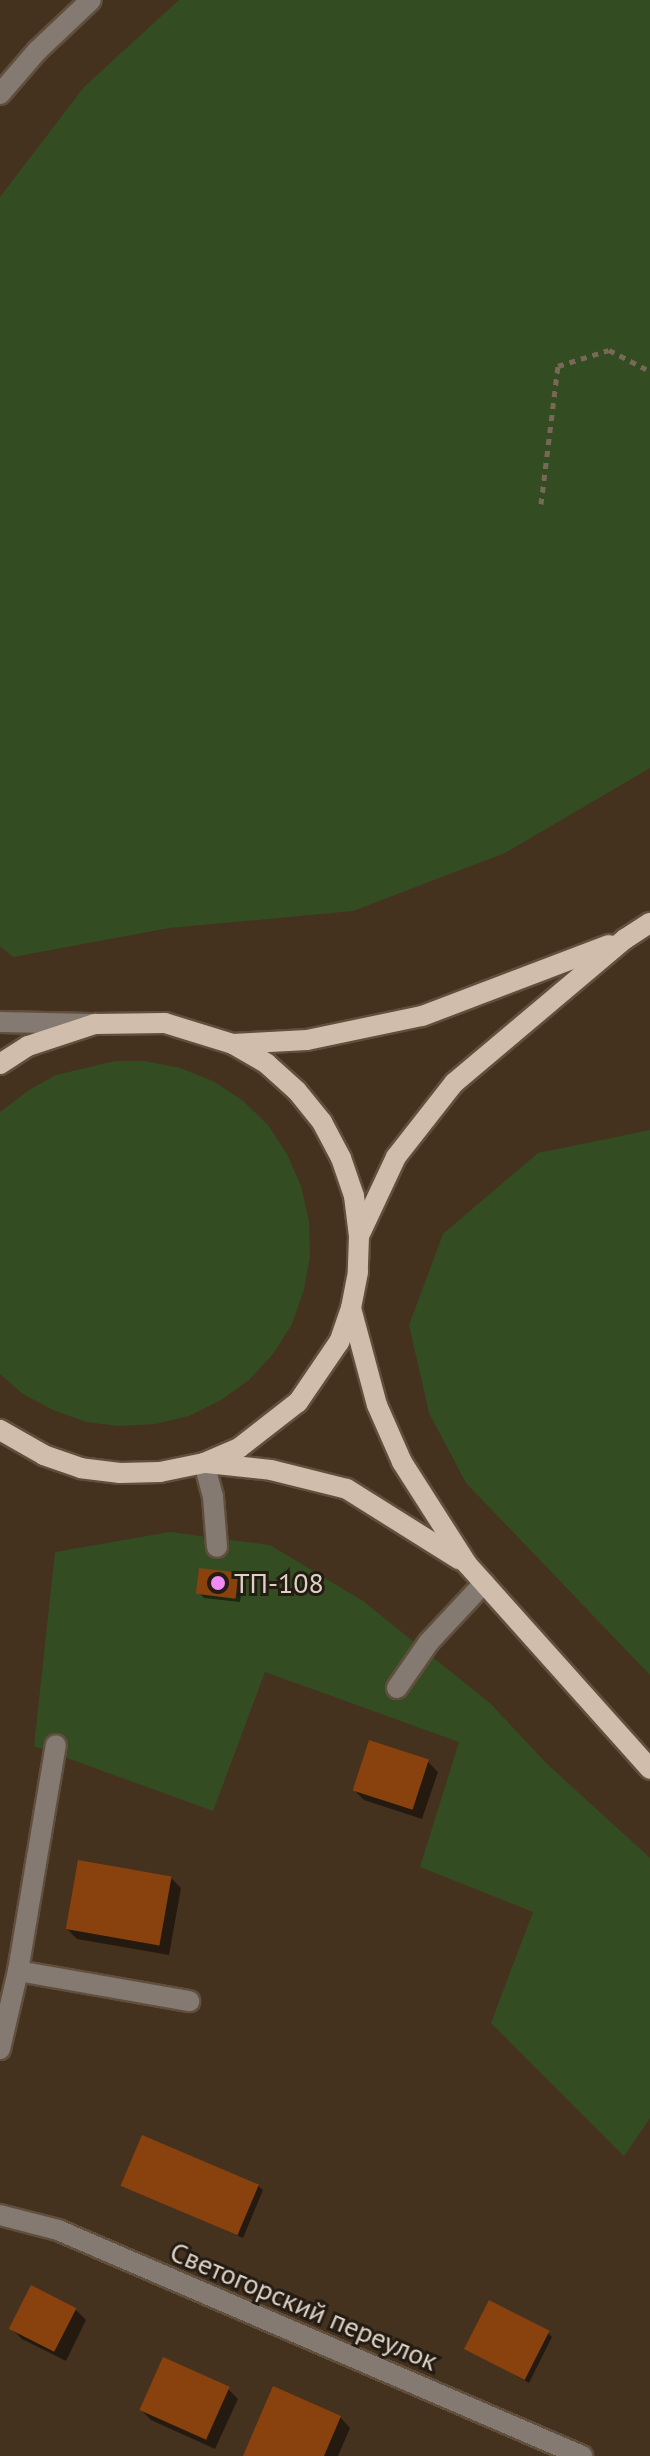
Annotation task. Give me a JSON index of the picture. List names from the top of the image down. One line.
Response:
{"streets":{"street":["Светогорский переулок"]},"places":["ТП-108"]}
